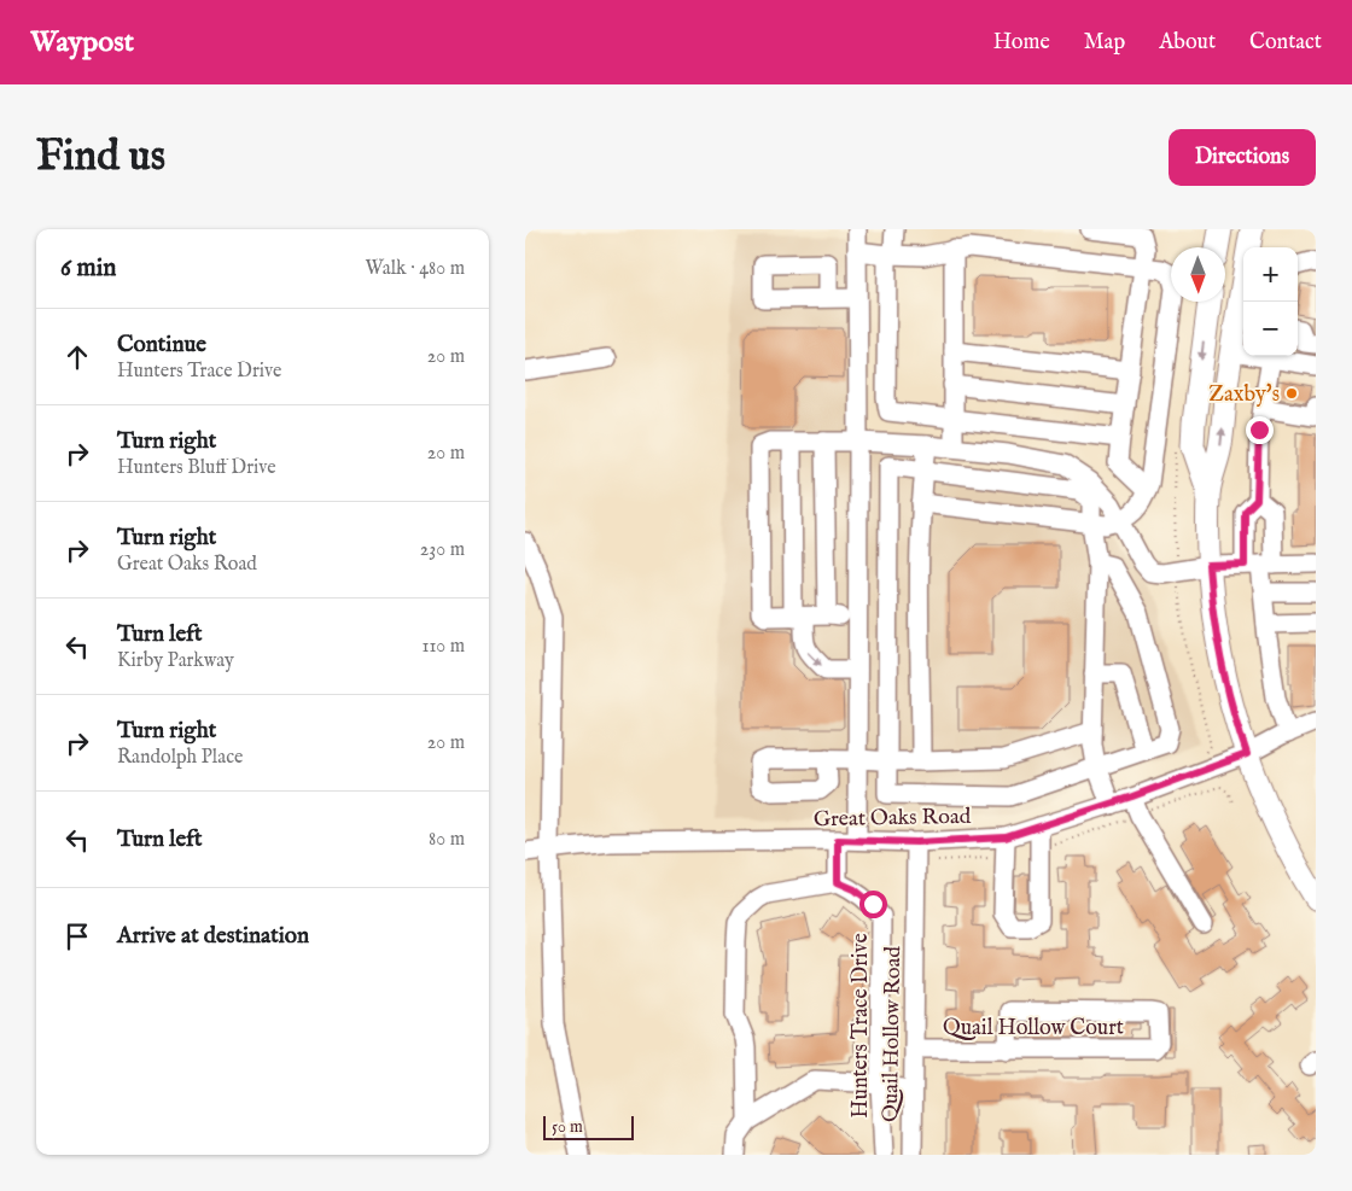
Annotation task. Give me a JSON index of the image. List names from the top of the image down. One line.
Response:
{"streets":{"street":["Great Oaks Road","Hunters Trace Drive","Quail Hollow Court","Quail Hollow Road"]},"crossings":[["Great Oaks Road","Quail Hollow Road"],["Quail Hollow Court","Quail Hollow Road"]],"places":["Zaxby's"],"scale_bar":"50 m","north":"bottom","page":{"header":"Waypost","nav":["Home","Map","About","Contact"],"buttons":"Directions","title":"Find us","heading":["6 min","Walk · 480 m"],"map_buttons":["+","−"],"list":[["Continue","Hunters Trace Drive","20 m"],["Turn right","Hunters Bluff Drive","20 m"],["Turn right","Great Oaks Road","230 m"],["Turn left","Kirby Parkway","110 m"],["Turn right","Randolph Place","20 m"],["Turn left","80 m"],"Arrive at destination"],"scale":"50 m"}}
